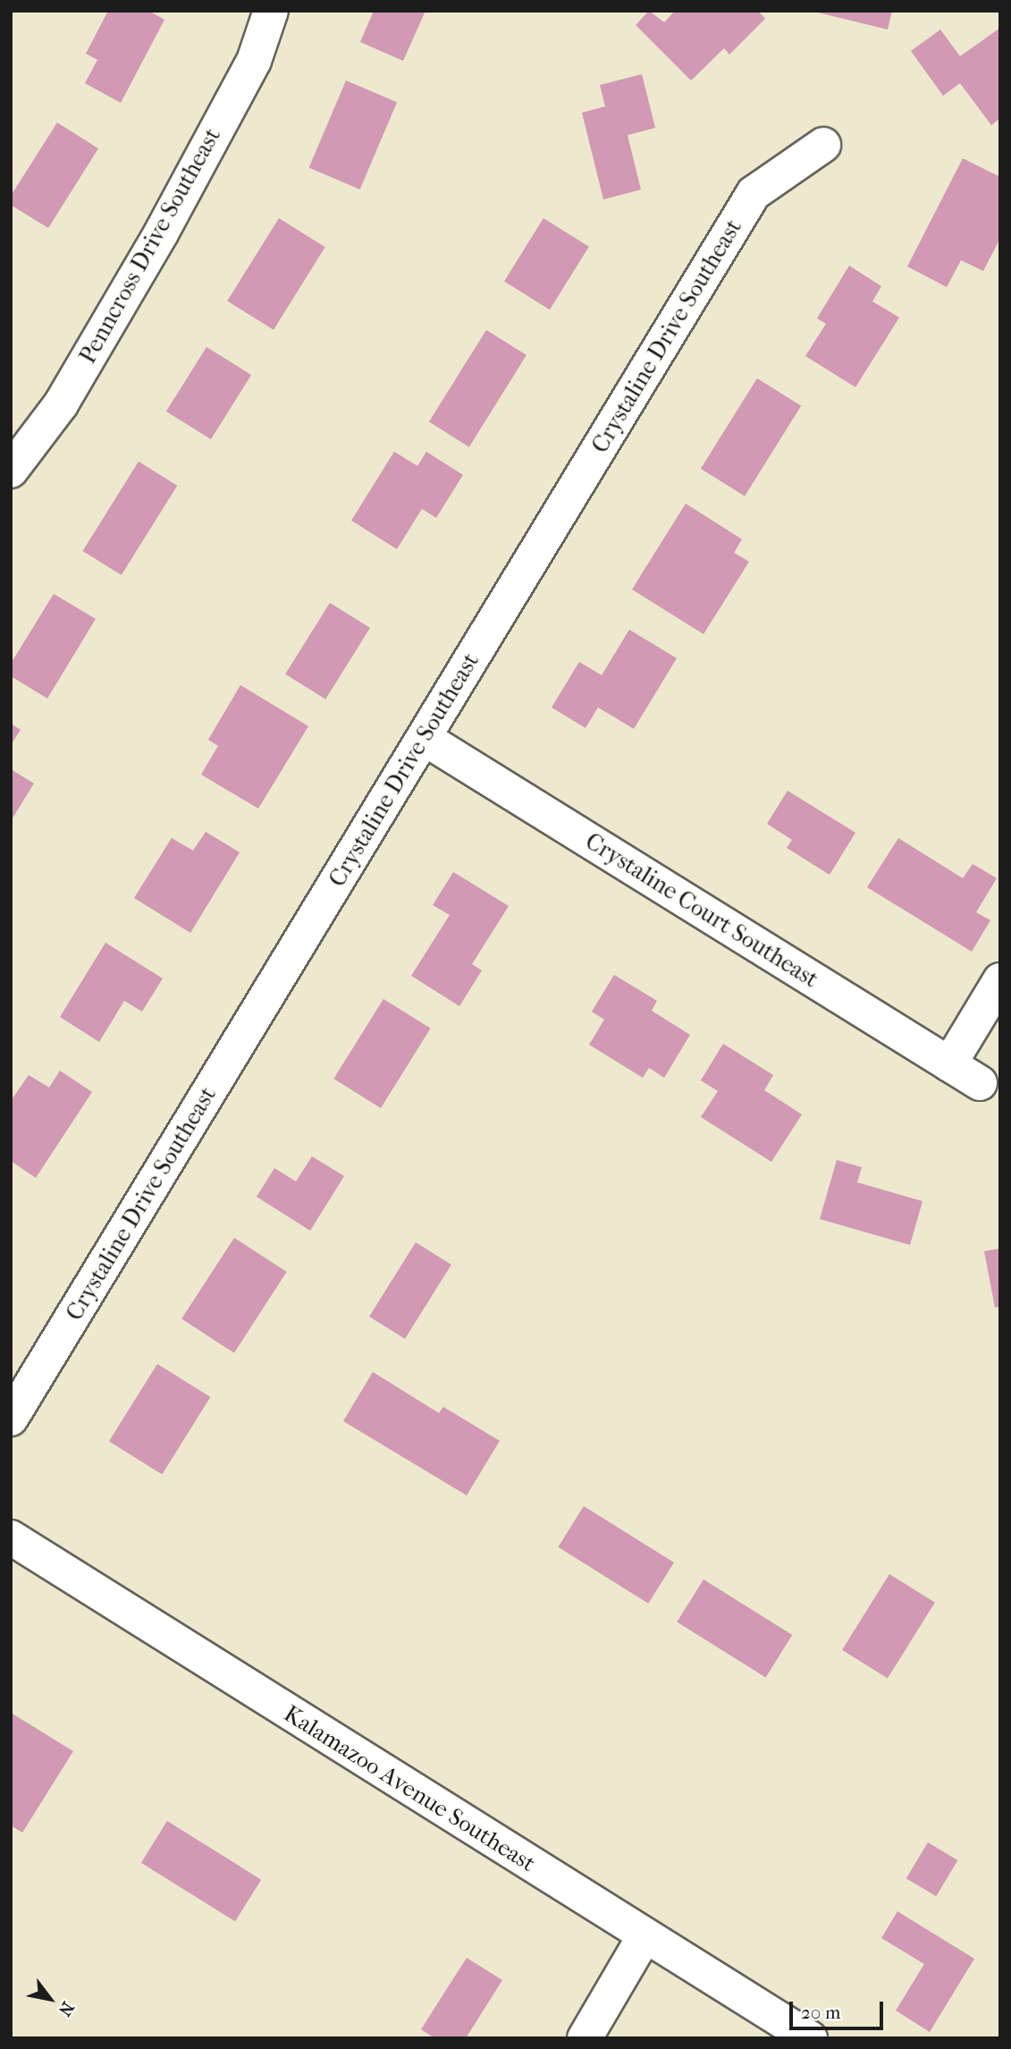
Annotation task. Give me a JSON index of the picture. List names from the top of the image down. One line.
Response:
{"streets":{"street":["Penncross Drive Southeast","Crystaline Drive Southeast","Crystaline Court Southeast","Kalamazoo Avenue Southeast"]},"crossings":[["Crystaline Drive Southeast","Crystaline Court Southeast"]],"scale_bar":"20 m","north":"bottom right"}
